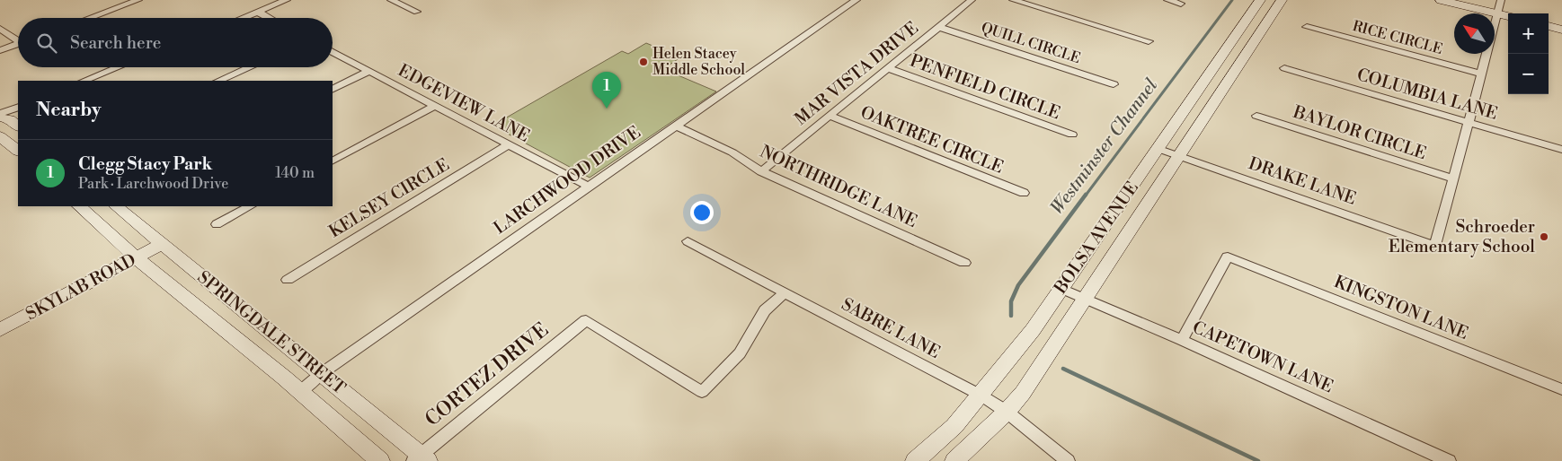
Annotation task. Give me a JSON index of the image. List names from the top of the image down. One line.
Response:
{"streets":{"main road":["BOLSA AVENUE","SKYLAB ROAD","SPRINGDALE STREET"],"street":["RICE CIRCLE","QUILL CIRCLE","MAR VISTA DRIVE","PENFIELD CIRCLE","COLUMBIA LANE","EDGEVIEW LANE","BAYLOR CIRCLE","OAKTREE CIRCLE","LARCHWOOD DRIVE","DRAKE LANE","NORTHRIDGE LANE","KELSEY CIRCLE","KINGSTON LANE","SABRE LANE","CAPETOWN LANE","CORTEZ DRIVE"]},"crossings":[["QUILL CIRCLE","MAR VISTA DRIVE"],["MAR VISTA DRIVE","PENFIELD CIRCLE"],["MAR VISTA DRIVE","OAKTREE CIRCLE"],["MAR VISTA DRIVE","NORTHRIDGE LANE"],["EDGEVIEW LANE","LARCHWOOD DRIVE"],["EDGEVIEW LANE","KELSEY CIRCLE"],["BAYLOR CIRCLE","DRAKE LANE"],["LARCHWOOD DRIVE","NORTHRIDGE LANE"],["LARCHWOOD DRIVE","SPRINGDALE STREET"],["DRAKE LANE","BOLSA AVENUE"],["BOLSA AVENUE","SABRE LANE"],["BOLSA AVENUE","CAPETOWN LANE"],["SKYLAB ROAD","SPRINGDALE STREET"],["KINGSTON LANE","CAPETOWN LANE"],["SABRE LANE","CORTEZ DRIVE"],["SPRINGDALE STREET","CORTEZ DRIVE"]],"water":["Westminster Channel"],"places":["Helen Stacey Middle School","Schroeder Elementary School"],"north":"top left","page":{"map_buttons":["+","−"],"search":"Search here","pins":"1","heading":"Nearby","list":[{"mark":"1","name":"Clegg Stacy Park","note":"Park · Larchwood Drive","value":"140 m"}]}}
